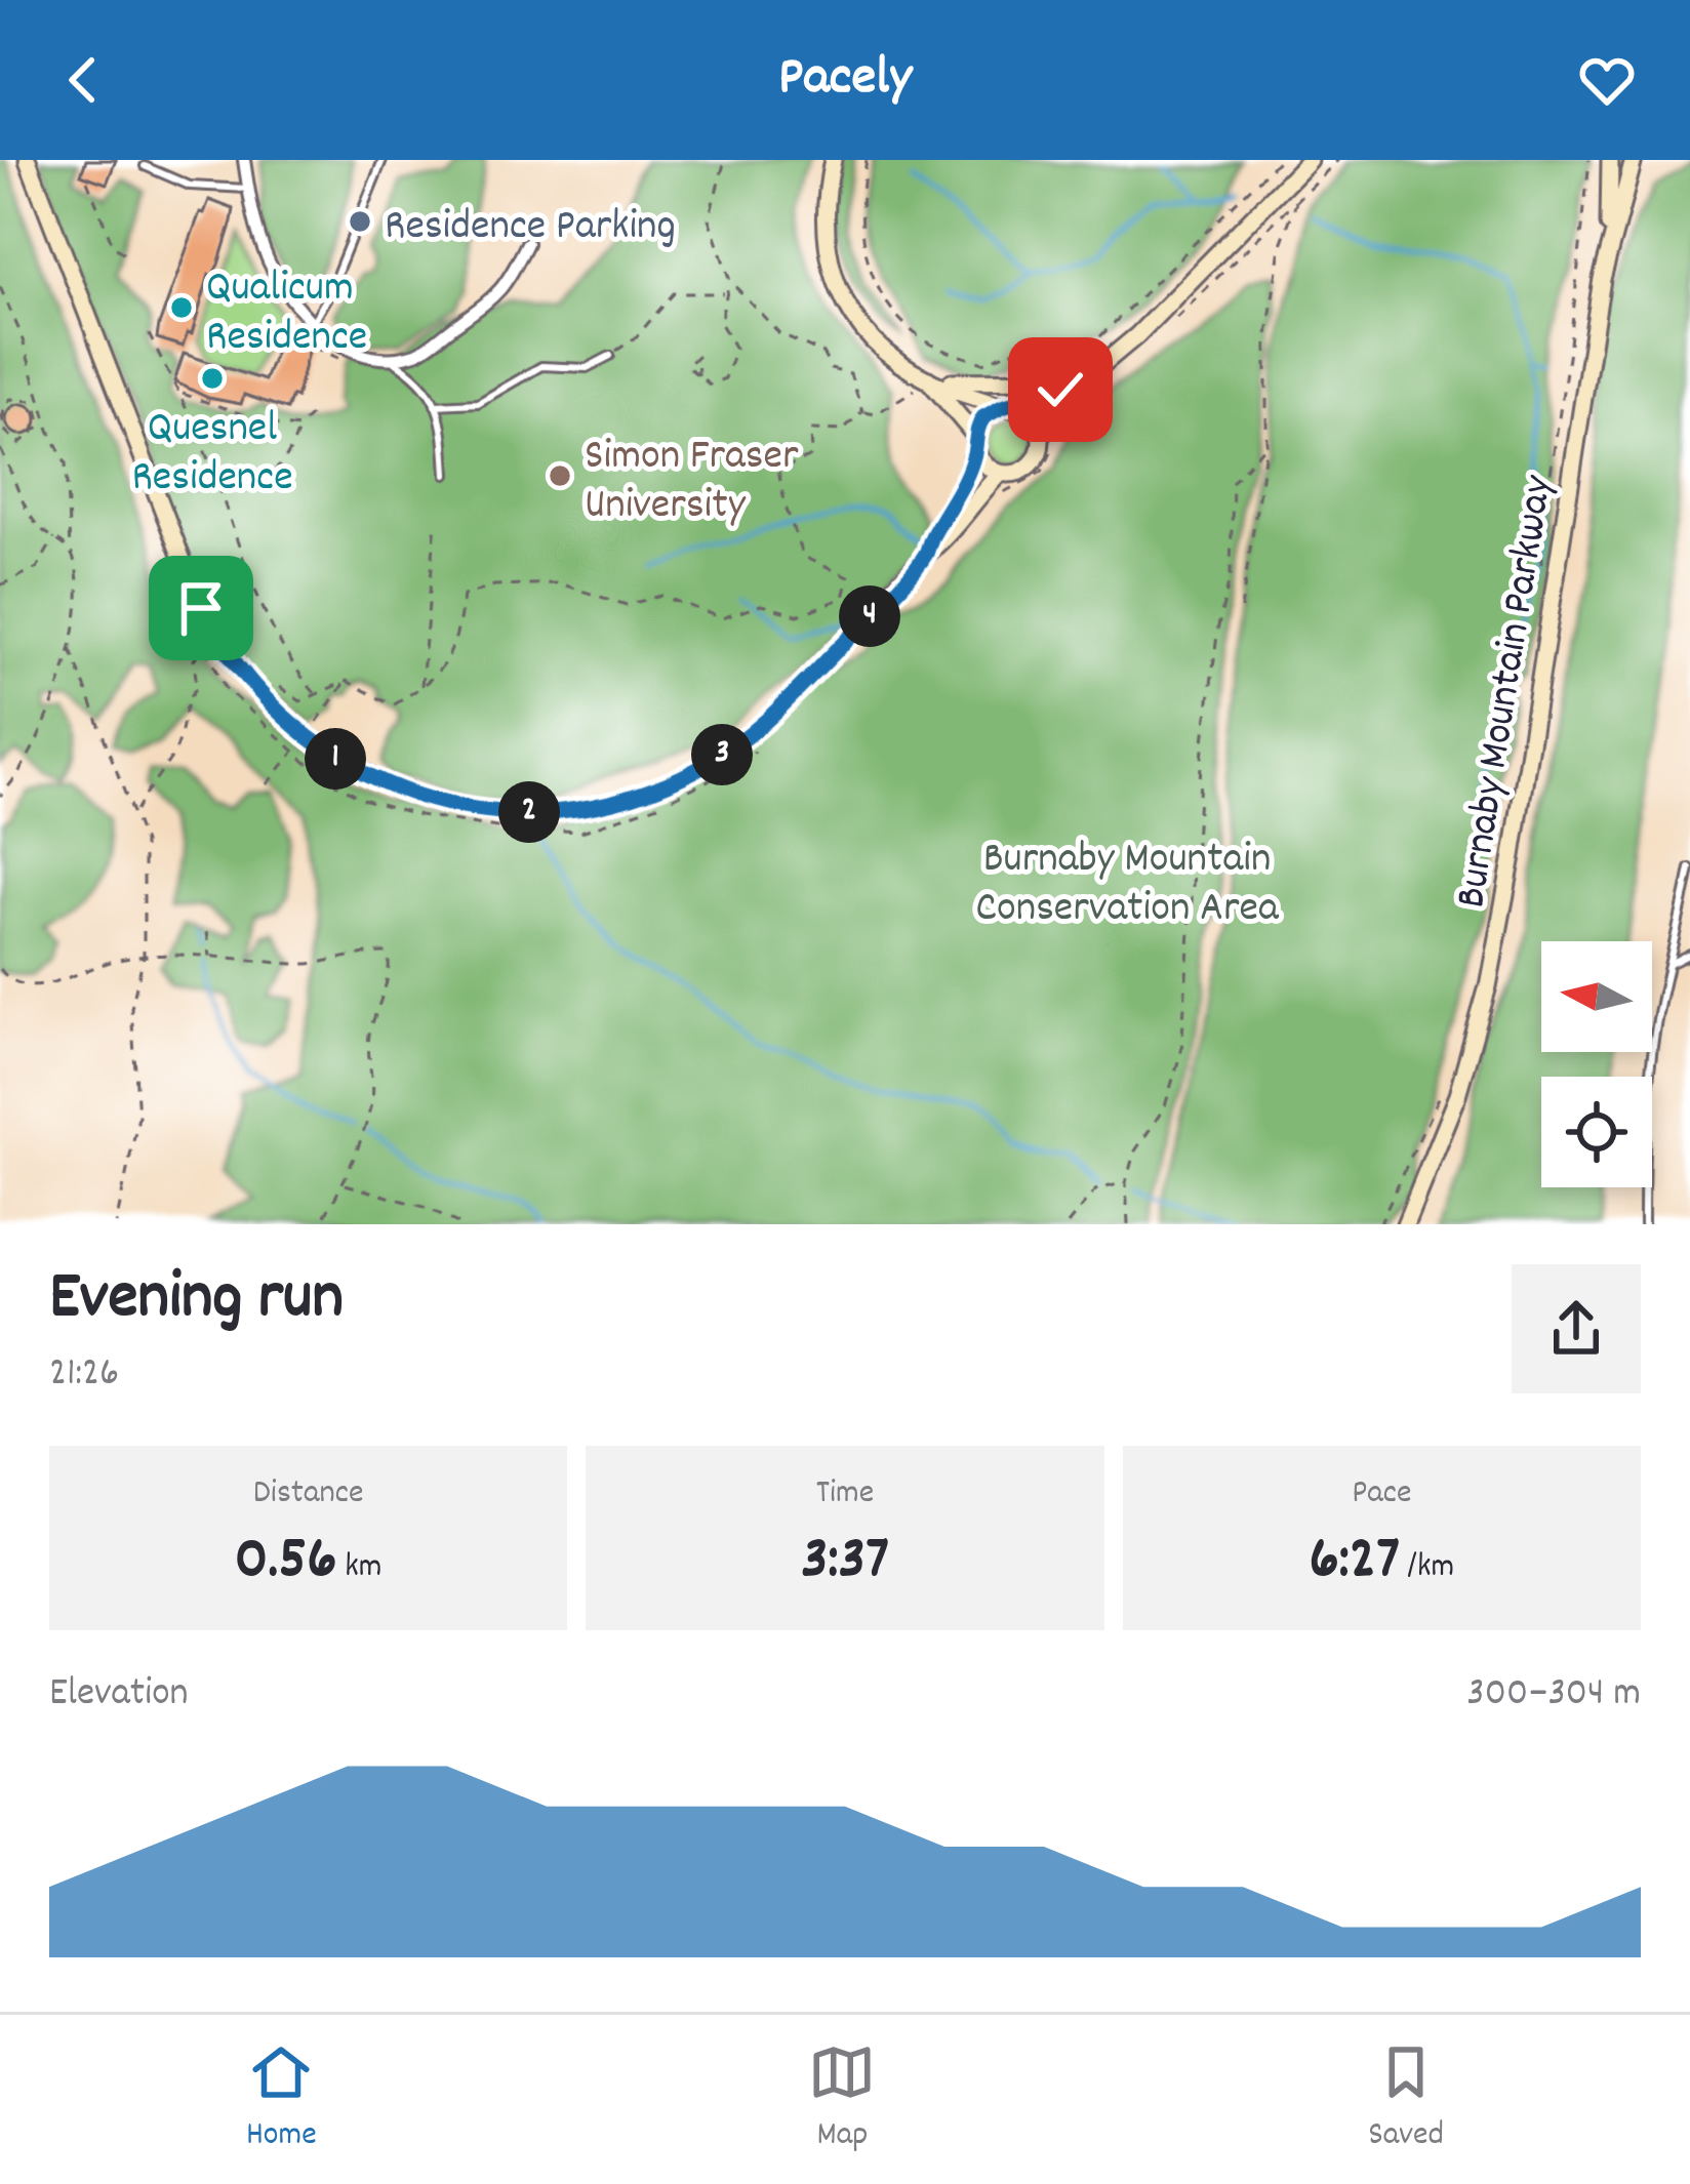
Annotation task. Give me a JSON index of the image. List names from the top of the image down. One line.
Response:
{"streets":{"street":["Burnaby Mountain Parkway"]},"parks":["Burnaby Mountain Conservation Area"],"places":["Residence Parking","Qualicum Residence","Quesnel Residence","Simon Fraser University"],"north":"left","page":{"header":"Pacely","pins":["4","3","1","2"],"heading":["Evening run","21:26"],"stats":[["Distance","0.56 km"],["Time","3:37"],["Pace","6:27 /km"]],"chart":["Elevation","300–304 m"],"tabs":["Home","Map","Saved"]}}
